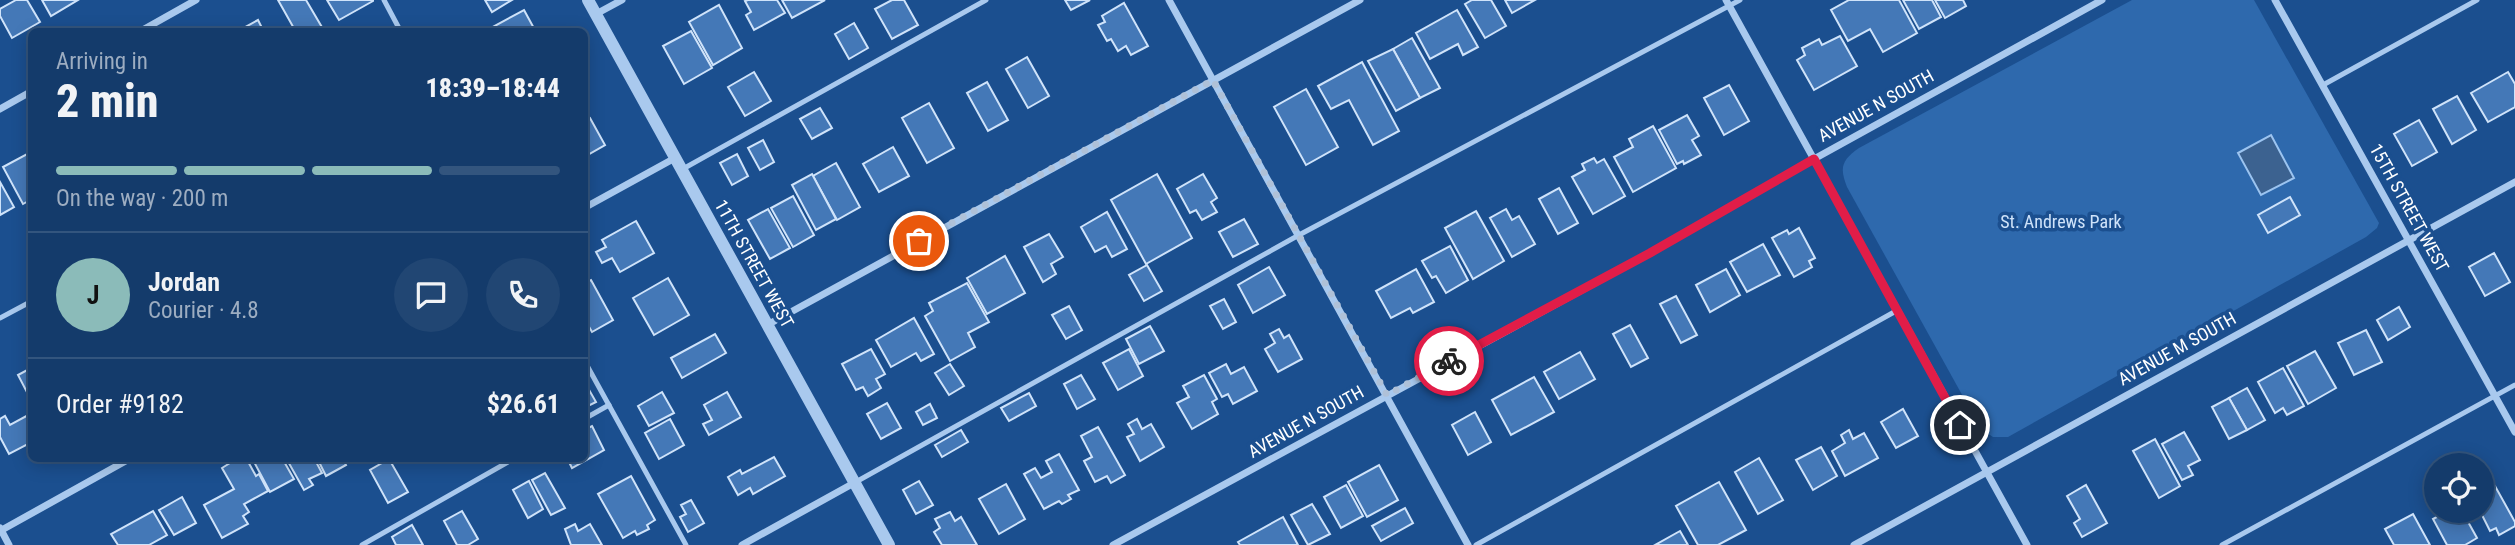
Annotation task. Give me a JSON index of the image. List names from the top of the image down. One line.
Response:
{"streets":{"street":["AVENUE N SOUTH","15TH STREET WEST","11TH STREET WEST","AVENUE M SOUTH"]},"crossings":[["15TH STREET WEST","AVENUE M SOUTH"]],"parks":["St. Andrews Park"],"page":{"heading":["2 min","Arriving in","18:39–18:44"],"panel":["Jordan","Courier · 4.8","Order #9182","$26.61"],"bar":"On the way · 200 m","round":"J"}}
